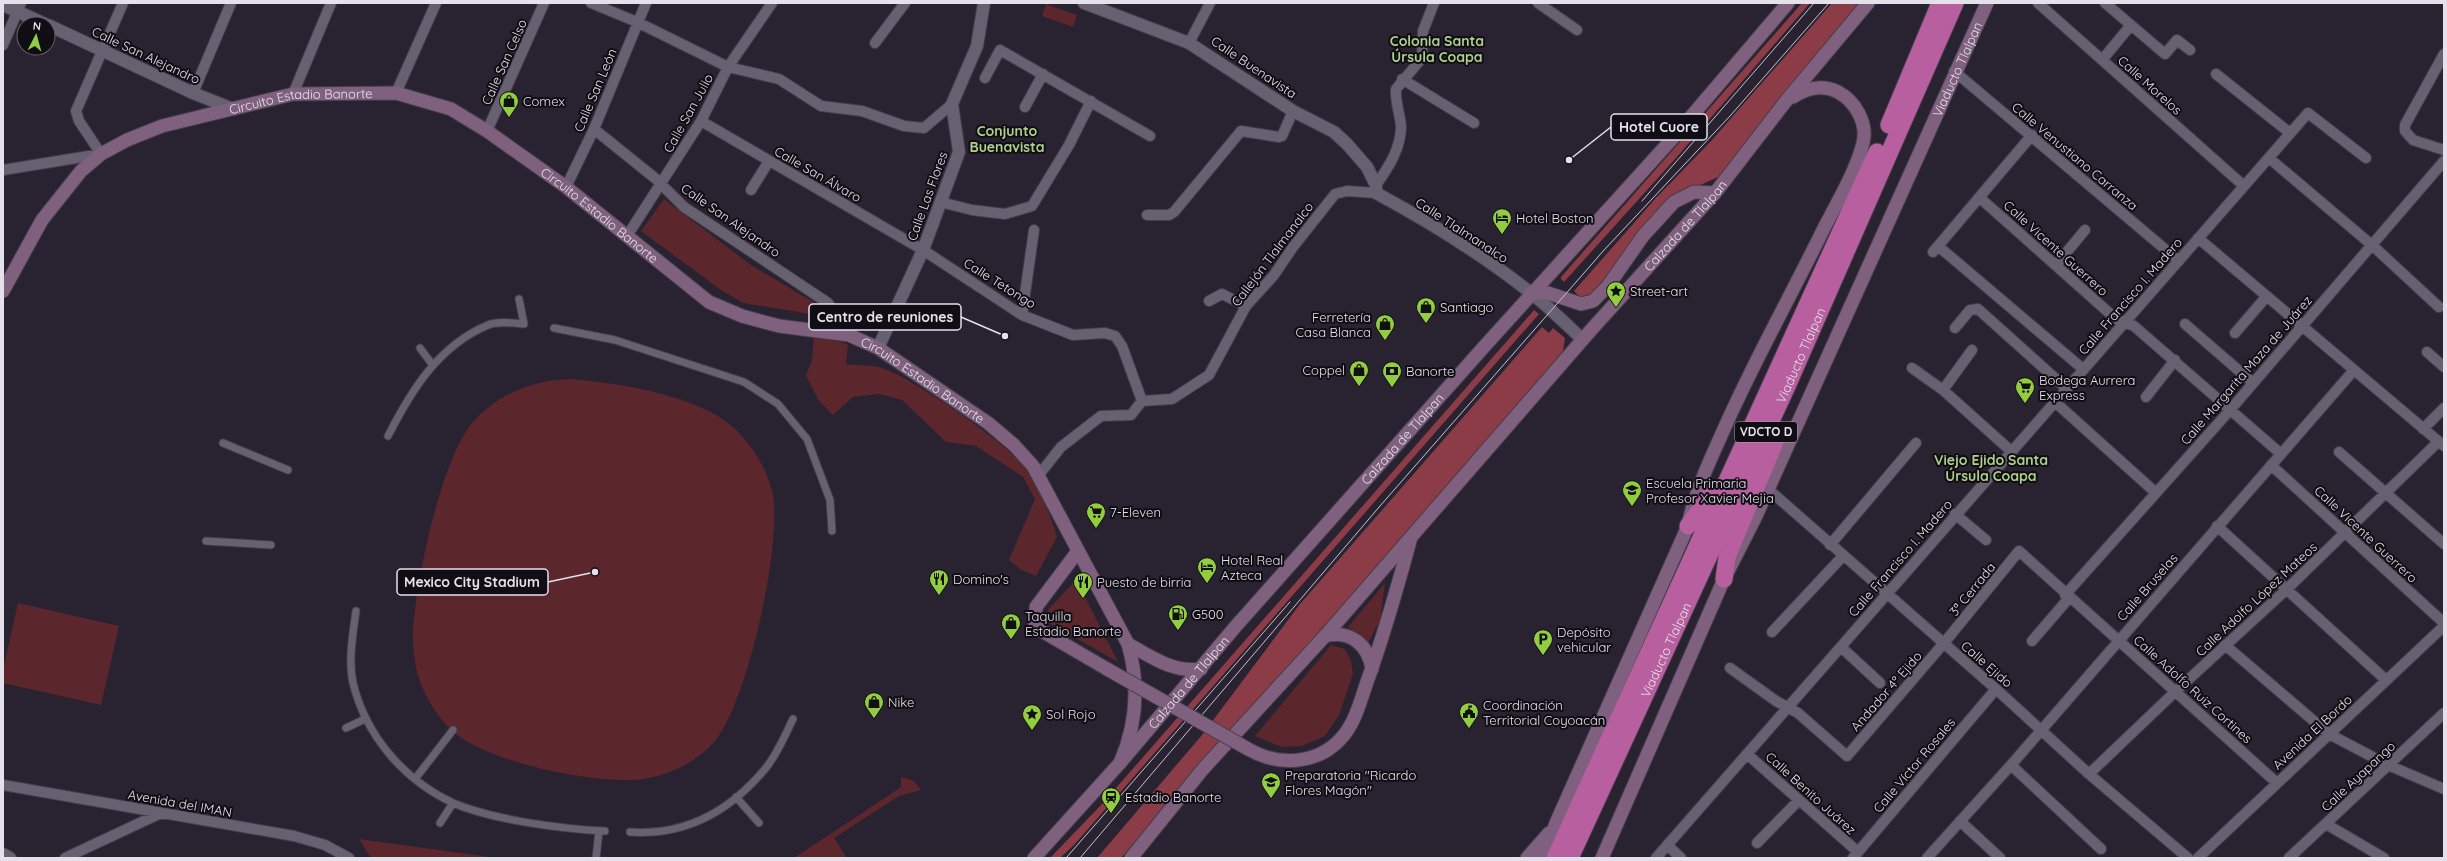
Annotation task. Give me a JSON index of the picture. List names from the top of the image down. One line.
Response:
{"streets":{"highway":["Viaducto Tlalpan","VDCTO D"],"main road":["Circuito Estadio Banorte","Calzada de Tlalpan"],"street":["Calle San Alejandro","Calle San Celso","Calle Buenavista","Calle Morelos","Calle San León","Calle San Julio","Calle Venustiano Carranza","Calle San Álvaro","Calle Las Flores","Calle Tlalmanalco","Calle Vicente Guerrero","Callejón Tlalmanalco","Calle Tetongo","Calle Francisco I. Madero","Calle Margarita Maza de Juárez","Calle Bruselas","3ª Cerrada","Calle Adolfo López Mateos","Calle Ejido","Calle Adolfo Ruiz Cortines","Andador 4º Ejido","Avenida El Bordo","Calle Víctor Rosales","Calle Ayapango","Calle Benito Juárez","Avenida del IMAN"]},"crossings":[["Calle San Alejandro","Calle San León"],["Calle San Alejandro","Circuito Estadio Banorte"],["Calle San Alejandro","Calle San Julio"],["Calle San Celso","Circuito Estadio Banorte"],["Calle Buenavista","Calle Tlalmanalco"],["Calle Buenavista","Callejón Tlalmanalco"],["Viaducto Tlalpan","Calle Venustiano Carranza"],["Viaducto Tlalpan","Calle Ejido"],["Calle Morelos","Calle Francisco I. Madero"],["Calle San León","Circuito Estadio Banorte"],["Circuito Estadio Banorte","Calle San Julio"],["Circuito Estadio Banorte","Calle Las Flores"],["Circuito Estadio Banorte","Calzada de Tlalpan"],["Calle San Julio","Calle San Álvaro"],["Calle Venustiano Carranza","Calle Francisco I. Madero"],["Calle San Álvaro","Calle Las Flores"],["Calle San Álvaro","Calle Tetongo"],["Calle Las Flores","Calle Tetongo"],["Calzada de Tlalpan","Calle Tlalmanalco"],["Calle Tlalmanalco","Callejón Tlalmanalco"],["Calle Vicente Guerrero","Calle Francisco I. Madero"],["Calle Vicente Guerrero","Calle Margarita Maza de Juárez"],["Calle Vicente Guerrero","Calle Bruselas"],["Calle Vicente Guerrero","Calle Adolfo López Mateos"],["Calle Vicente Guerrero","Avenida El Bordo"],["Callejón Tlalmanalco","Calle Tetongo"],["Calle Francisco I. Madero","Calle Ejido"],["Calle Francisco I. Madero","Andador 4º Ejido"],["Calle Francisco I. Madero","Calle Benito Juárez"],["Calle Margarita Maza de Juárez","Calle Adolfo Ruiz Cortines"],["Calle Bruselas","Calle Ejido"],["Calle Bruselas","Calle Adolfo Ruiz Cortines"],["3ª Cerrada","Calle Ejido"],["3ª Cerrada","Calle Adolfo Ruiz Cortines"],["3ª Cerrada","Andador 4º Ejido"],["Calle Adolfo López Mateos","Calle Ejido"],["Calle Adolfo López Mateos","Calle Adolfo Ruiz Cortines"],["Calle Ejido","Andador 4º Ejido"],["Calle Ejido","Calle Víctor Rosales"],["Calle Adolfo Ruiz Cortines","Avenida El Bordo"],["Calle Víctor Rosales","Calle Benito Juárez"]],"districts":["Colonia Santa Úrsula Coapa","Conjunto Buenavista","Viejo Ejido Santa Úrsula Coapa"],"places":{"shop":["Comex","Santiago","Ferretería Casa Blanca","Coppel","Taquilla Estadio Banorte","Nike"],"other":["Hotel Cuore","Centro de reuniones","Mexico City Stadium"],"hotel":["Hotel Boston","Hotel Real Azteca"],"place":["Street-art","Sol Rojo"],"bank":["Banorte"],"supermarket":["Bodega Aurrera Express","7-Eleven"],"school or university":["Escuela Primaria Profesor Xavier Mejia","Preparatoria \"Ricardo Flores Magón\""],"restaurant":["Domino's","Puesto de birria"],"fuel station":["G500"],"parking":["Depósito vehicular"],"public building":["Coordinación Territorial Coyoacán"],"station":["Estadio Banorte"]},"north":"top"}
